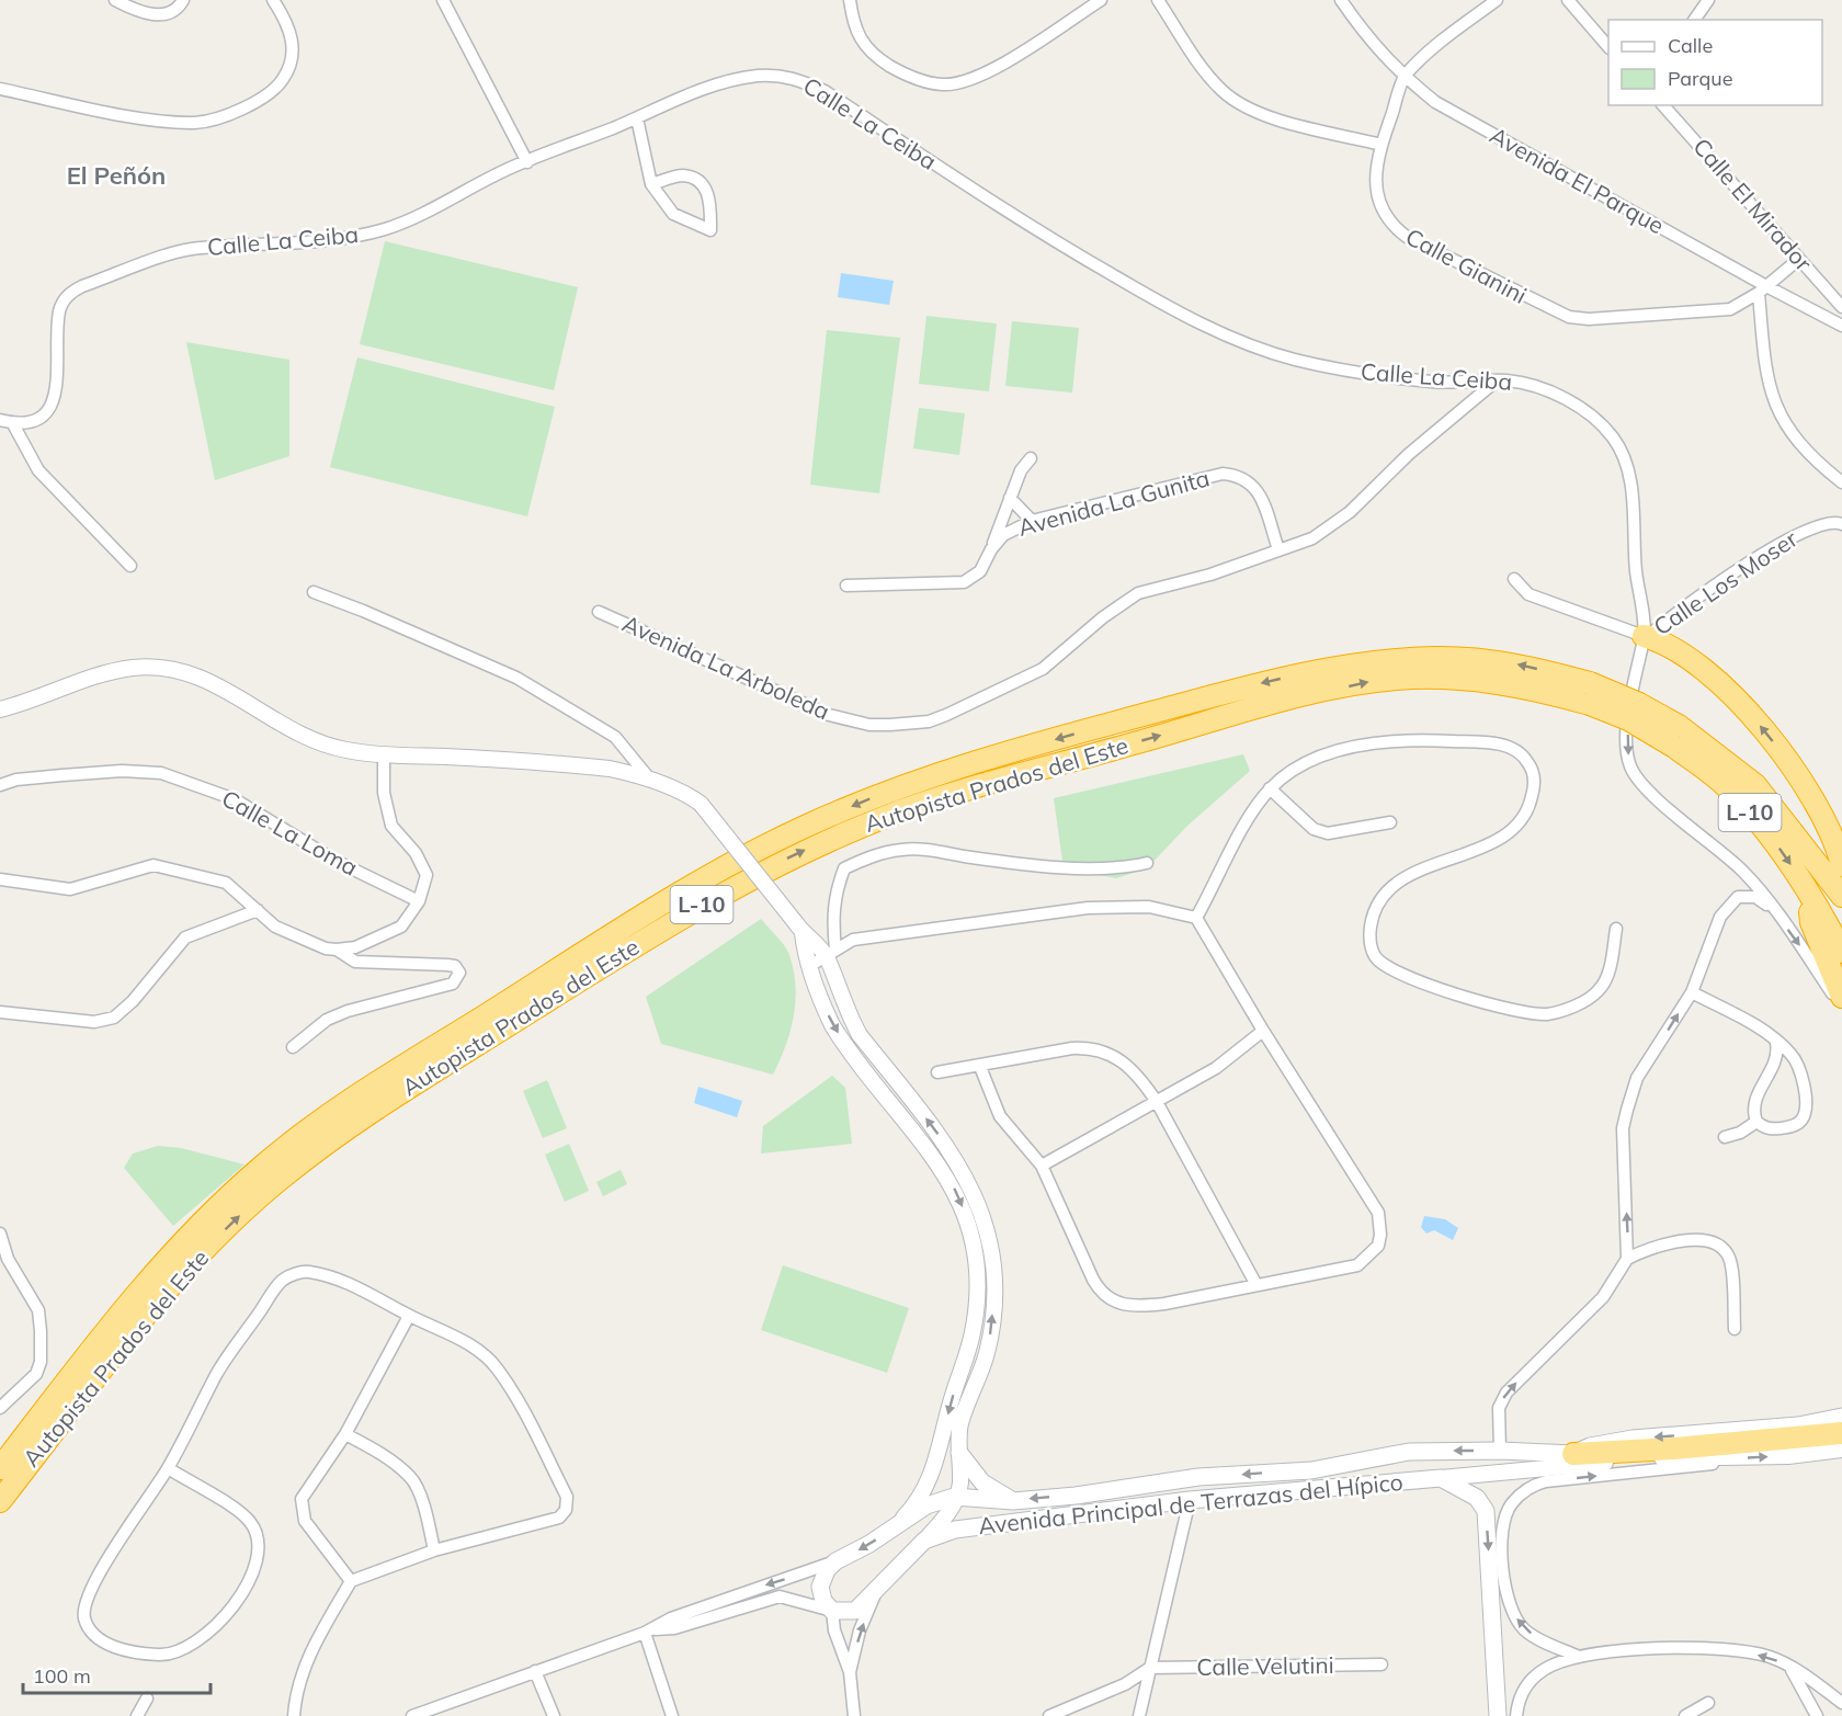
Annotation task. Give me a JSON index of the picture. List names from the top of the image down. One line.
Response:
{"streets":{"highway":["Autopista Prados del Este","L-10"],"main road":["Avenida Principal de Terrazas del Hípico"],"street":["Calle La Ceiba","Avenida El Parque","Calle El Mirador","Calle Gianini","Avenida La Gunita","Calle Los Moser","Avenida La Arboleda","Calle La Loma","Calle Velutini"]},"crossings":[["Calle La Ceiba","Calle Los Moser"],["Calle La Ceiba","Avenida La Arboleda"],["Avenida El Parque","Calle Gianini"],["Calle El Mirador","Calle Gianini"],["Avenida La Gunita","Avenida La Arboleda"]],"districts":["El Peñón"],"legend":["Calle","Parque"],"scale_bar":"100 m"}
